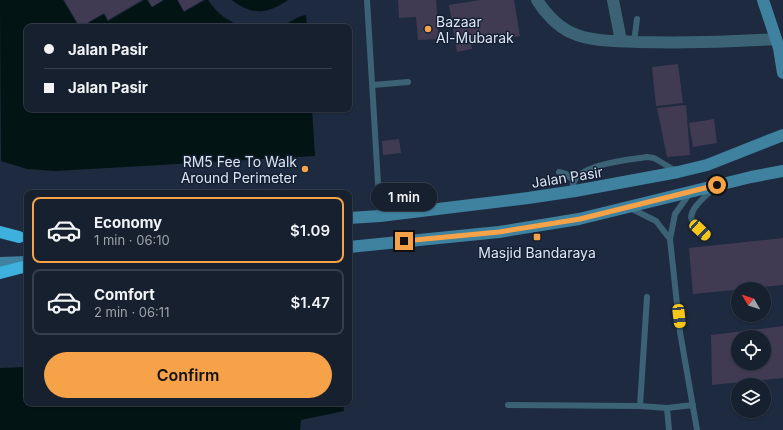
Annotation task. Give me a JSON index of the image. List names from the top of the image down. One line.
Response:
{"streets":{"main road":["Jalan Pasir"]},"places":{"other":["Bazaar Al-Mubarak","RM5 Fee To Walk Around Perimeter"],"transit":["Masjid Bandaraya"]},"north":"top left","page":{"banner":["Jalan Pasir","Jalan Pasir"],"bubble":"1 min","list":[{"name":"Economy","note":"1 min · 06:10","value":"$1.09"},{"name":"Comfort","note":"2 min · 06:11","value":"$1.47"}],"buttons":"Confirm"}}
